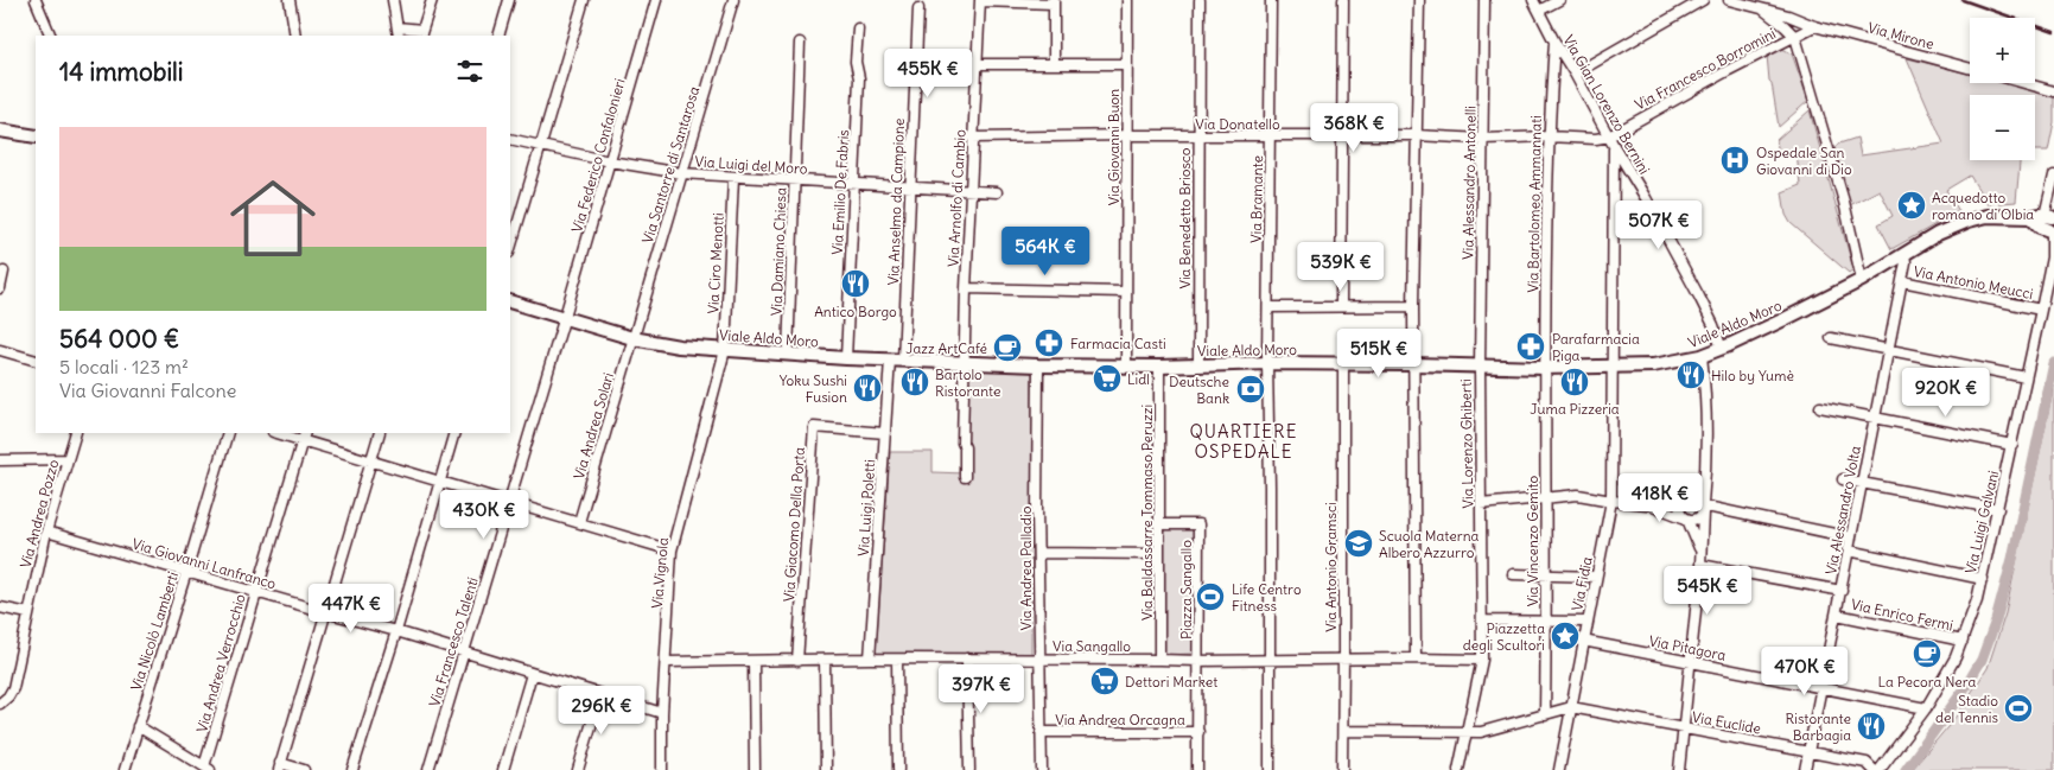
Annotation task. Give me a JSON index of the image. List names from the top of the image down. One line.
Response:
{"streets":{"main road":["Viale Aldo Moro"],"street":["Via Mirone","Via Francesco Borromini","Via Gian Lorenzo Bernini","Via Donatello","Via Giovanni Buon","Via Federico Confalonieri","Via Santorre di Santarosa","Via Luigi del Moro","Via Alessandro Antonelli","Via Emilio De Fabris","Via Arnolfo di Cambio","Via Bramante","Via Anselmo da Campione","Via Bartolomeo Ammannati","Via Benedetto Briosco","Via Damiano Chiesa","Via Ciro Menotti","Via Antonio Meucci","Via Andrea Solari","Via Lorenzo Ghiberti","Via Luigi Poletti","Via Alessandro Volta","Via Baldassarre Tommaso Peruzzi","Via Andrea Pozzo","Via Luigi Galvani","Via Giacomo Della Porta","Via Vincenzo Gemito","Via Giovanni Lanfranco","Via Antonio Gramsci","Via Andrea Palladio","Via Vignola","Via Fidia","Piazza Sangallo","Via Enrico Fermi","Via Nicolò Lamberti","Via Francesco Talenti","Via Sangallo","Via Pitagora","Via Andrea Verrocchio","Via Andrea Orcagna","Via Euclide"]},"crossings":[["Via Mirone","Via Francesco Borromini"],["Via Francesco Borromini","Via Gian Lorenzo Bernini"],["Via Francesco Borromini","Via Donatello"],["Via Francesco Borromini","Via Fidia"],["Via Gian Lorenzo Bernini","Via Donatello"],["Via Gian Lorenzo Bernini","Via Bartolomeo Ammannati"],["Via Gian Lorenzo Bernini","Viale Aldo Moro"],["Via Gian Lorenzo Bernini","Via Fidia"],["Via Donatello","Via Giovanni Buon"],["Via Donatello","Via Alessandro Antonelli"],["Via Donatello","Via Arnolfo di Cambio"],["Via Donatello","Via Bramante"],["Via Donatello","Via Bartolomeo Ammannati"],["Via Donatello","Via Benedetto Briosco"],["Via Donatello","Via Fidia"],["Via Giovanni Buon","Viale Aldo Moro"],["Via Federico Confalonieri","Via Luigi del Moro"],["Via Federico Confalonieri","Viale Aldo Moro"],["Via Federico Confalonieri","Via Francesco Talenti"],["Via Santorre di Santarosa","Via Luigi del Moro"],["Via Santorre di Santarosa","Viale Aldo Moro"],["Via Santorre di Santarosa","Via Andrea Solari"],["Via Luigi del Moro","Via Emilio De Fabris"],["Via Luigi del Moro","Via Arnolfo di Cambio"],["Via Luigi del Moro","Via Anselmo da Campione"],["Via Luigi del Moro","Via Damiano Chiesa"],["Via Luigi del Moro","Via Ciro Menotti"],["Via Alessandro Antonelli","Viale Aldo Moro"],["Via Alessandro Antonelli","Via Lorenzo Ghiberti"],["Via Emilio De Fabris","Viale Aldo Moro"],["Via Arnolfo di Cambio","Viale Aldo Moro"],["Via Bramante","Viale Aldo Moro"],["Via Bramante","Via Sangallo"],["Via Anselmo da Campione","Viale Aldo Moro"],["Via Anselmo da Campione","Via Luigi Poletti"],["Via Bartolomeo Ammannati","Viale Aldo Moro"],["Via Bartolomeo Ammannati","Via Vincenzo Gemito"],["Via Benedetto Briosco","Viale Aldo Moro"],["Via Damiano Chiesa","Viale Aldo Moro"],["Via Ciro Menotti","Viale Aldo Moro"],["Via Ciro Menotti","Via Vignola"],["Via Antonio Meucci","Via Alessandro Volta"],["Via Antonio Meucci","Via Luigi Galvani"],["Viale Aldo Moro","Via Andrea Solari"],["Viale Aldo Moro","Via Lorenzo Ghiberti"],["Viale Aldo Moro","Via Luigi Poletti"],["Viale Aldo Moro","Via Alessandro Volta"],["Viale Aldo Moro","Via Baldassarre Tommaso Peruzzi"],["Viale Aldo Moro","Via Vincenzo Gemito"],["Viale Aldo Moro","Via Antonio Gramsci"],["Viale Aldo Moro","Via Andrea Palladio"],["Viale Aldo Moro","Via Vignola"],["Viale Aldo Moro","Via Fidia"],["Viale Aldo Moro","Via Francesco Talenti"],["Via Lorenzo Ghiberti","Via Sangallo"],["Via Luigi Poletti","Via Giacomo Della Porta"],["Via Luigi Poletti","Via Sangallo"],["Via Alessandro Volta","Via Enrico Fermi"],["Via Alessandro Volta","Via Pitagora"],["Via Alessandro Volta","Via Euclide"],["Via Baldassarre Tommaso Peruzzi","Piazza Sangallo"],["Via Baldassarre Tommaso Peruzzi","Via Sangallo"],["Via Andrea Pozzo","Via Giovanni Lanfranco"],["Via Luigi Galvani","Via Enrico Fermi"],["Via Luigi Galvani","Via Pitagora"],["Via Giacomo Della Porta","Via Sangallo"],["Via Giovanni Lanfranco","Via Vignola"],["Via Giovanni Lanfranco","Via Nicolò Lamberti"],["Via Giovanni Lanfranco","Via Francesco Talenti"],["Via Giovanni Lanfranco","Via Andrea Verrocchio"],["Via Antonio Gramsci","Via Sangallo"],["Via Andrea Palladio","Via Sangallo"],["Via Andrea Palladio","Via Andrea Orcagna"],["Via Vignola","Via Sangallo"],["Via Fidia","Via Pitagora"],["Via Fidia","Via Euclide"],["Piazza Sangallo","Via Sangallo"]],"districts":["QUARTIERE OSPEDALE"],"places":{"hospital":["Ospedale San Giovanni di Dio"],"place":["Acquedotto romano di Olbia","Piazzetta degli Scultori"],"restaurant":["Antico Borgo","Hilo by Yumè","Bartolo Ristorante","Juma Pizzeria","Yoku Sushi Fusion","Ristorante Barbagia"],"pharmacy":["Farmacia Casti","Parafarmacia Piga"],"cafe":["Jazz ArtCafé","La Pecora Nera"],"supermarket":["Lidl","Dettori Market"],"bank":["Deutsche Bank"],"school or university":["Scuola Materna Albero Azzurro"],"sports":["Life Centro Fitness","Stadio del Tennis"]},"page":{"map_buttons":["+","−"],"heading":"14 immobili","price":["455K €","368K €","507K €","564K €","539K €","515K €","920K €","418K €","430K €","545K €","447K €","470K €","397K €","296K €"],"list":[{"name":"564 000 €","note":"5 locali · 123 m² · Via Giovanni Falcone"}]}}
